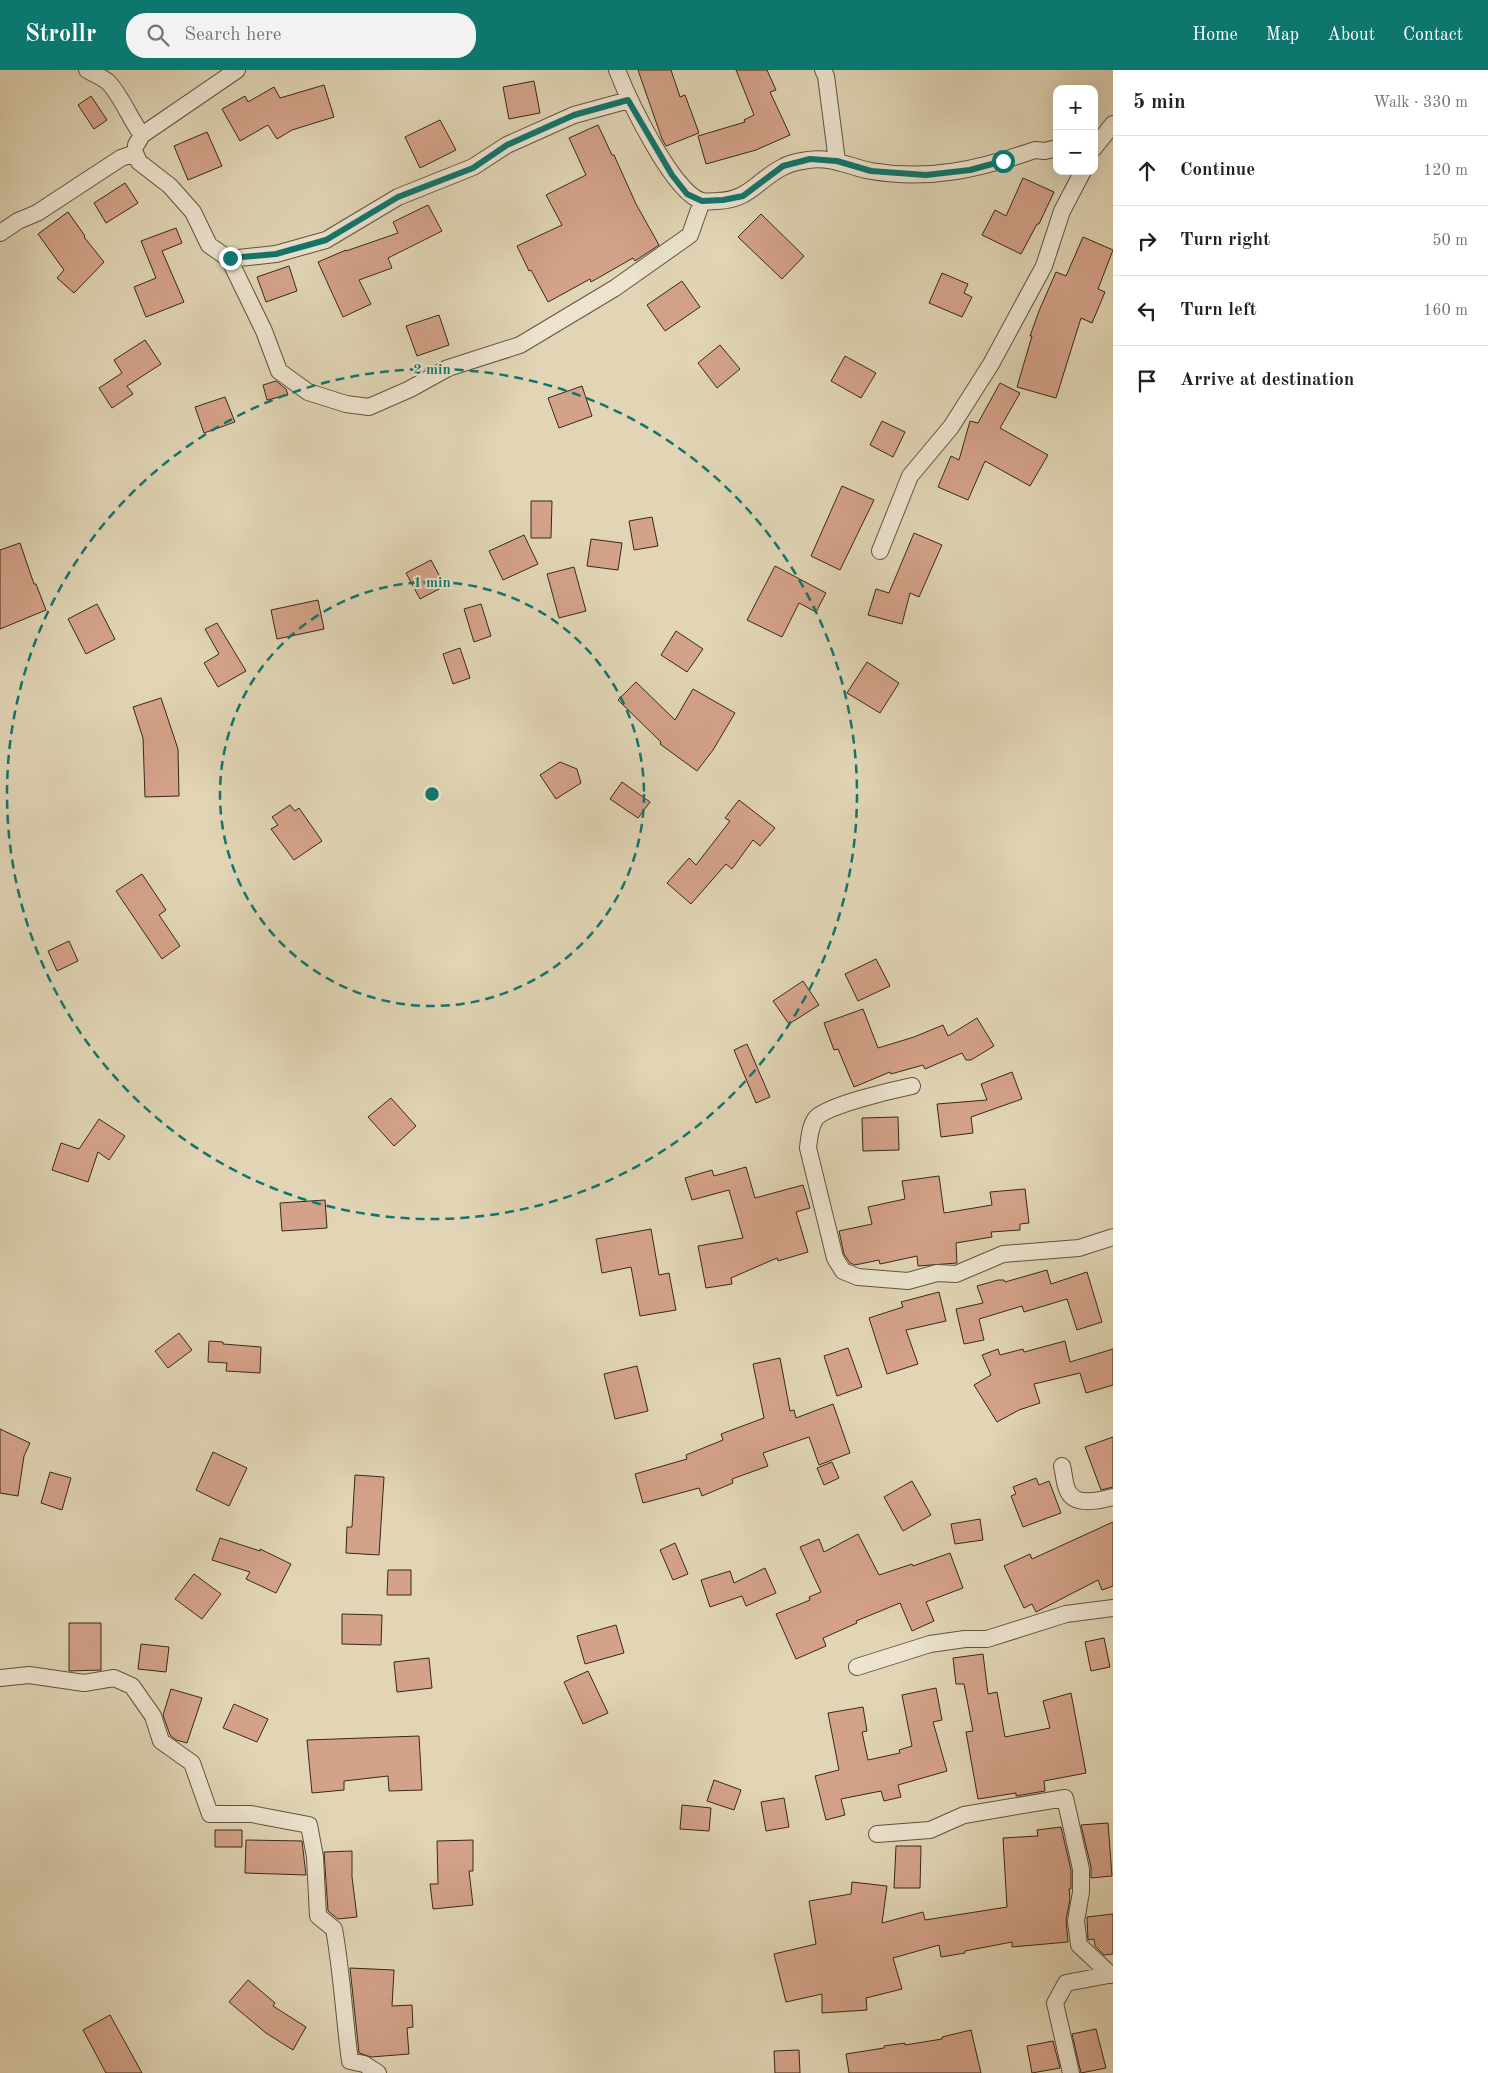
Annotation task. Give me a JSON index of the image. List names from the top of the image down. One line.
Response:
{"page":{"header":"Strollr","search":"Search here","nav":["Home","Map","About","Contact"],"heading":["5 min","Walk · 330 m"],"map_buttons":["+","−"],"list":[["Continue","120 m"],["Turn right","50 m"],["Turn left","160 m"],"Arrive at destination"]},"rings":["2 min","1 min"]}
